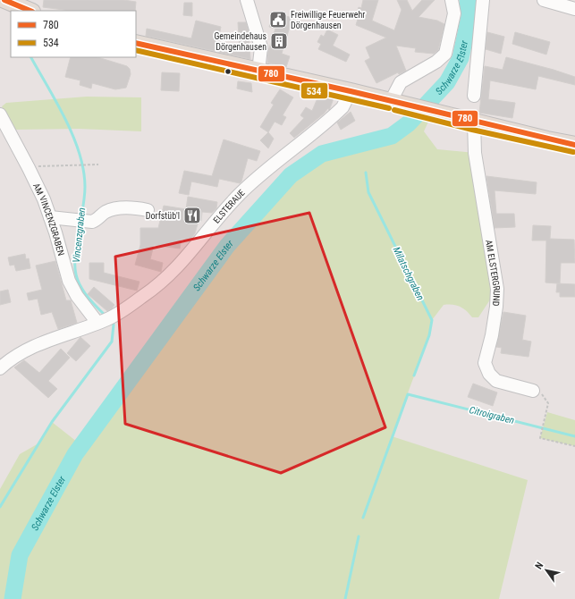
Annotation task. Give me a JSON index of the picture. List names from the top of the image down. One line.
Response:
{"streets":{"street":["ELSTERAUE","AM VINCENZGRABEN","AM ELSTERGRUND"]},"crossings":[["ELSTERAUE","AM VINCENZGRABEN"]],"water":["Schwarze Elster","Vincenzgraben","Milatschgraben","Citroigraben"],"places":{"public building":["Freiwillige Feuerwehr Dörgenhausen"],"building":["Gemeindehaus Dörgenhausen"],"restaurant":["Dorfstüb'l"]},"lines":["transit line 780","transit line 534"],"legend":["780","534"],"north":"top left"}
